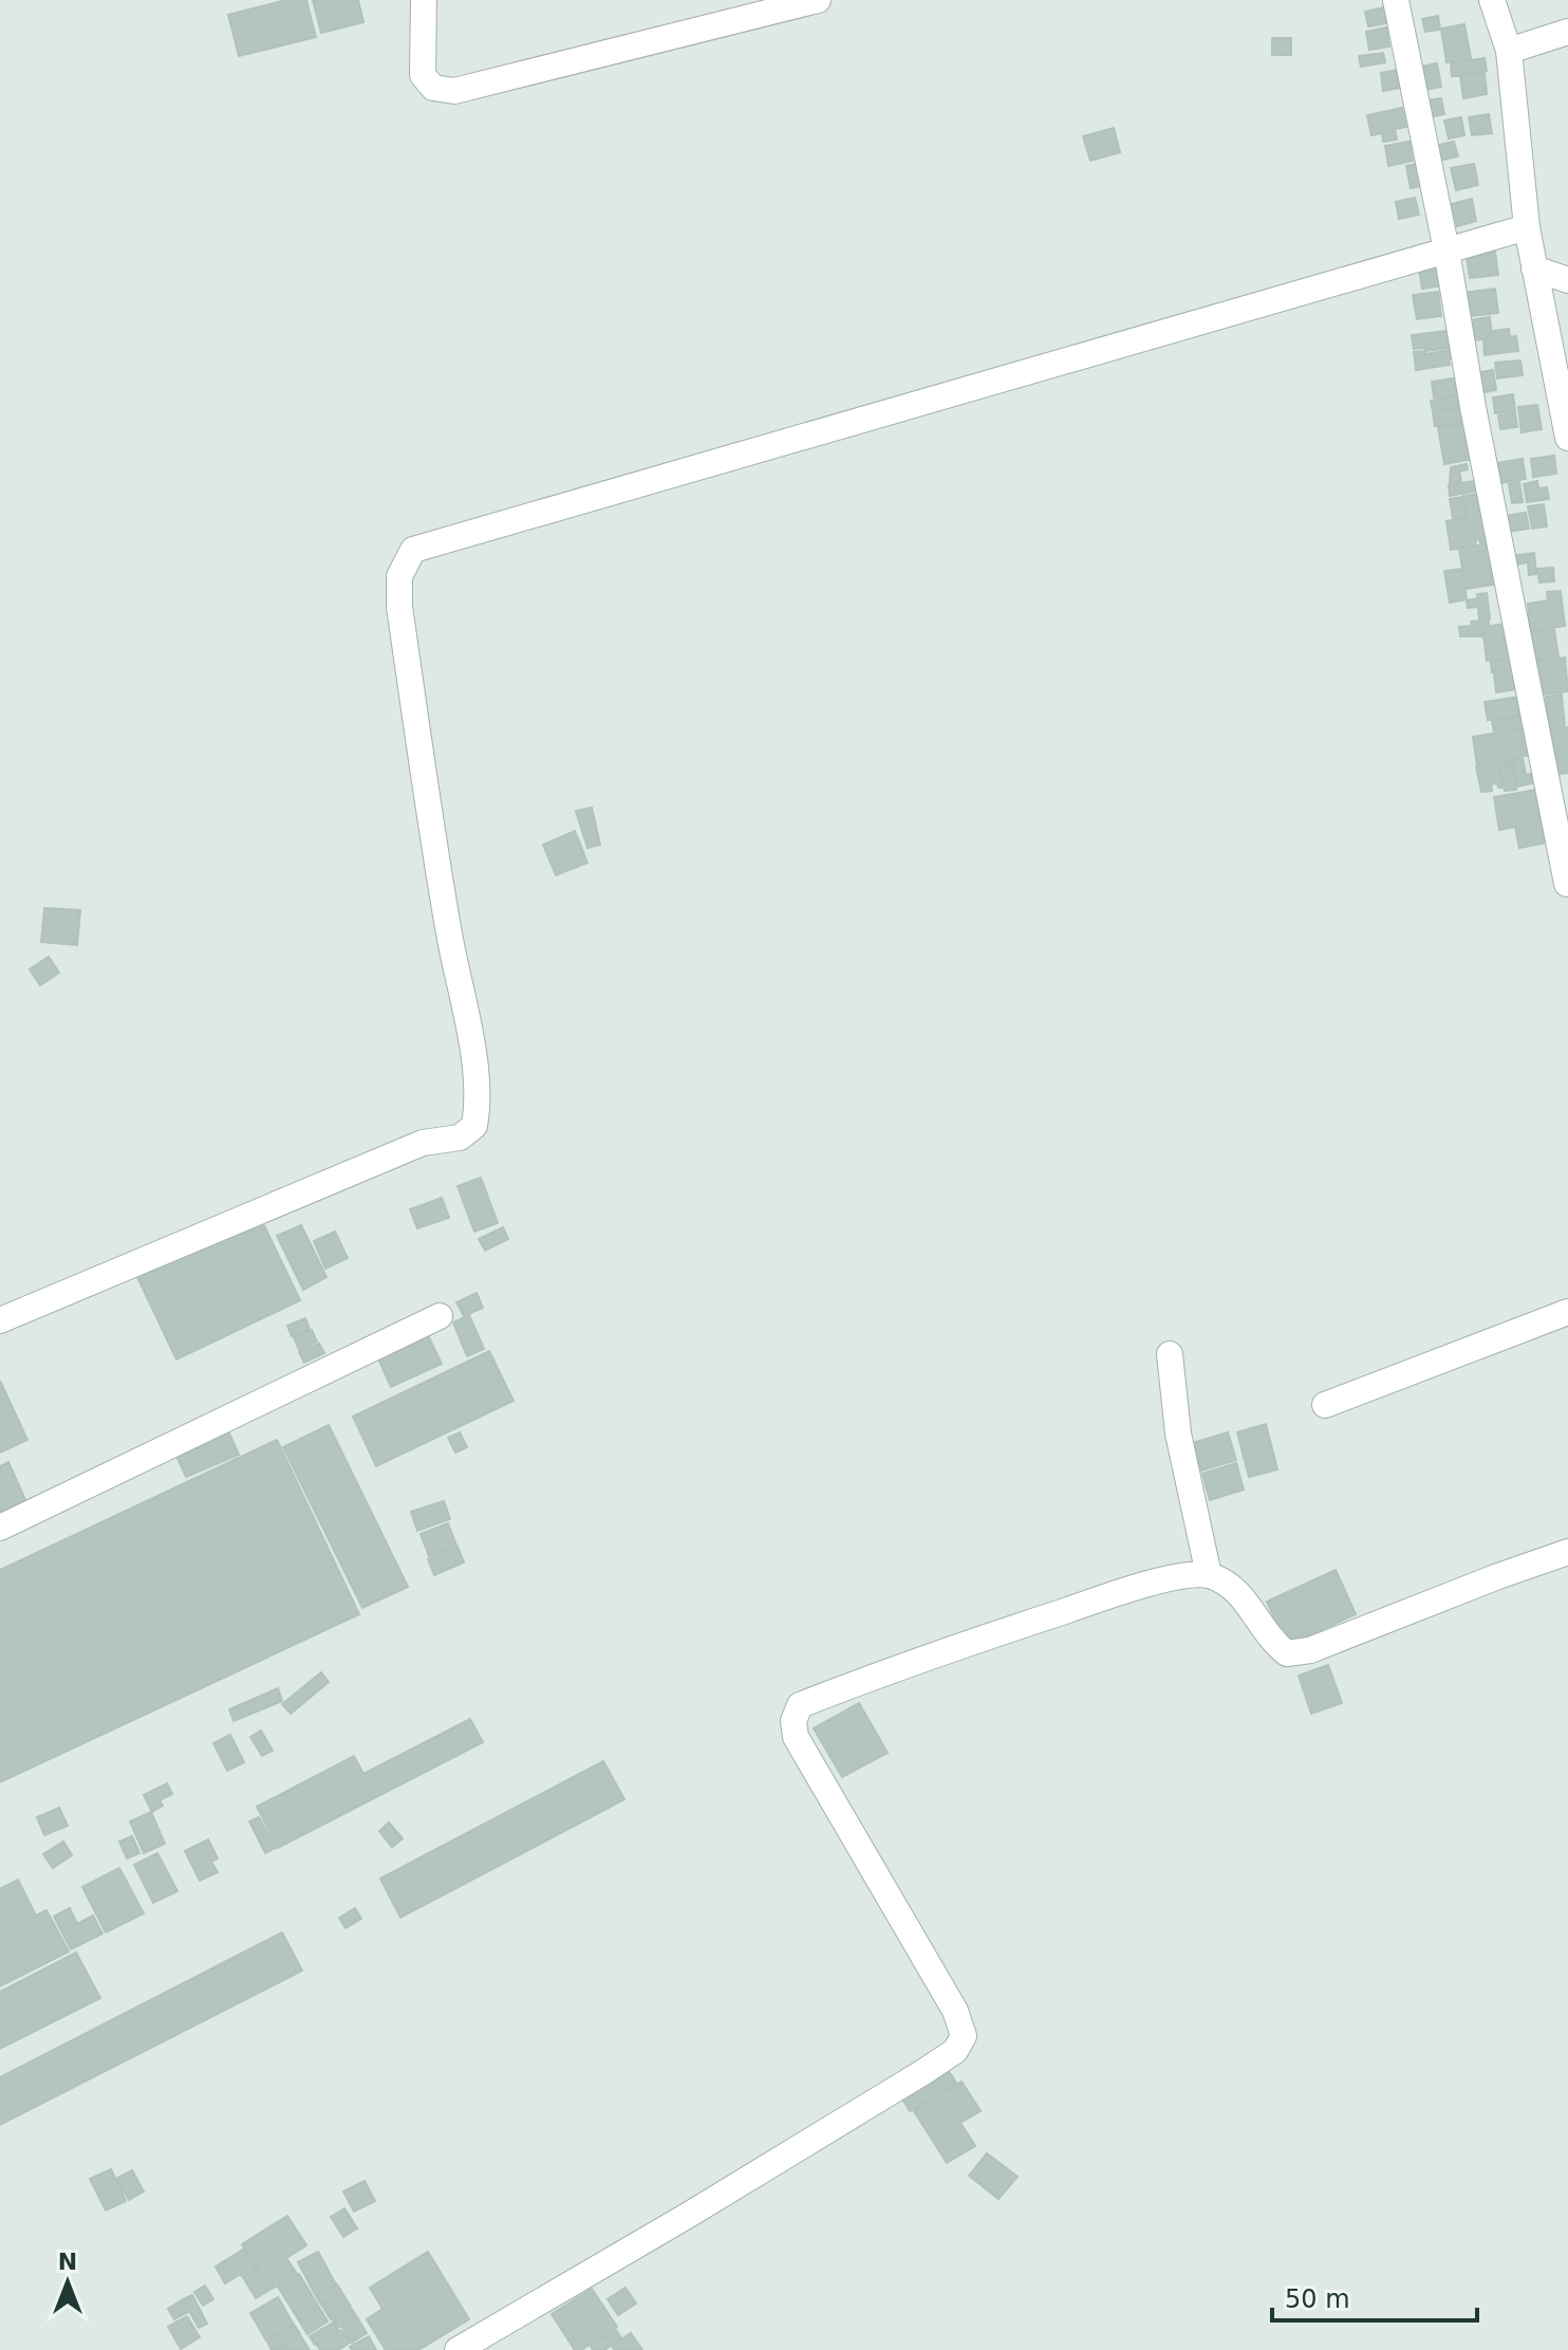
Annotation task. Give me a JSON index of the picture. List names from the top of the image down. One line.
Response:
{"scale_bar":"50 m","north":"top"}
